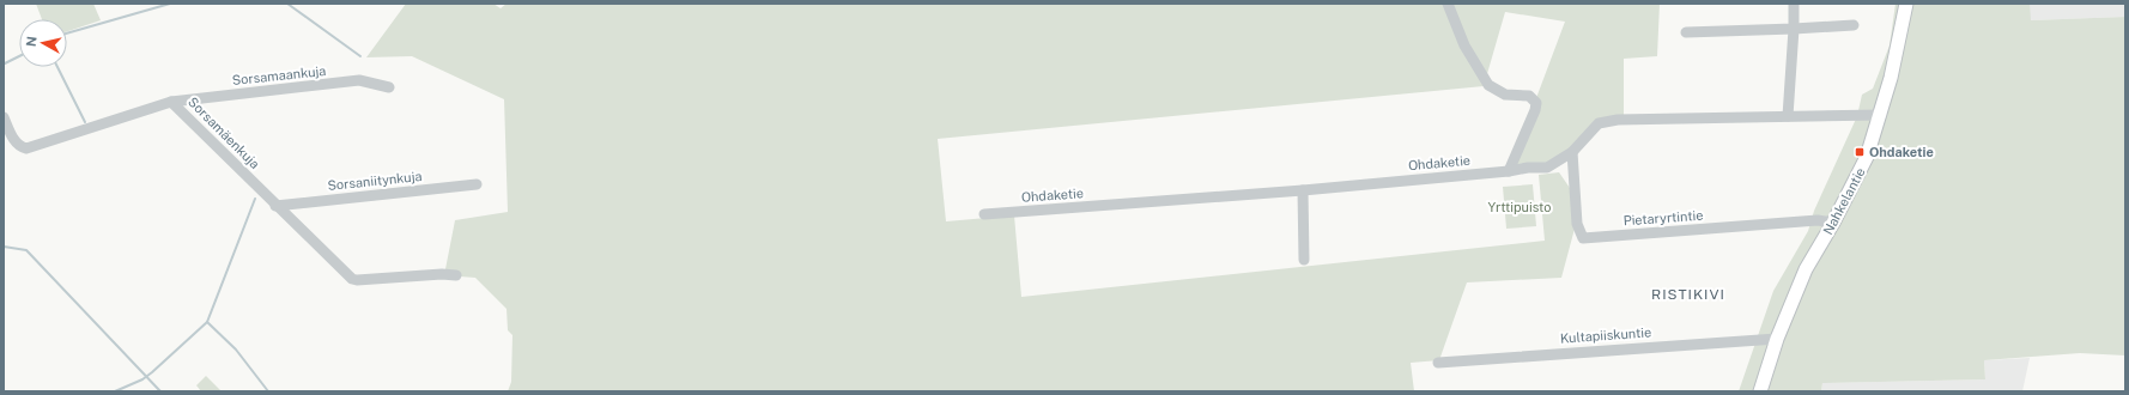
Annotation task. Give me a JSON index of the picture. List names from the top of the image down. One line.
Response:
{"streets":{"main road":["Nahkelantie"],"street":["Sorsamaankuja","Sorsamäenkuja","Ohdaketie","Sorsaniitynkuja","Pietaryrtintie","Kultapiiskuntie"]},"crossings":[["Sorsamaankuja","Sorsamäenkuja"],["Sorsamäenkuja","Sorsaniitynkuja"],["Ohdaketie","Nahkelantie"],["Ohdaketie","Pietaryrtintie"],["Nahkelantie","Pietaryrtintie"],["Nahkelantie","Kultapiiskuntie"]],"districts":["RISTIKIVI"],"parks":["Yrttipuisto"],"places":{"transit":["Ohdaketie"]},"north":"left"}
